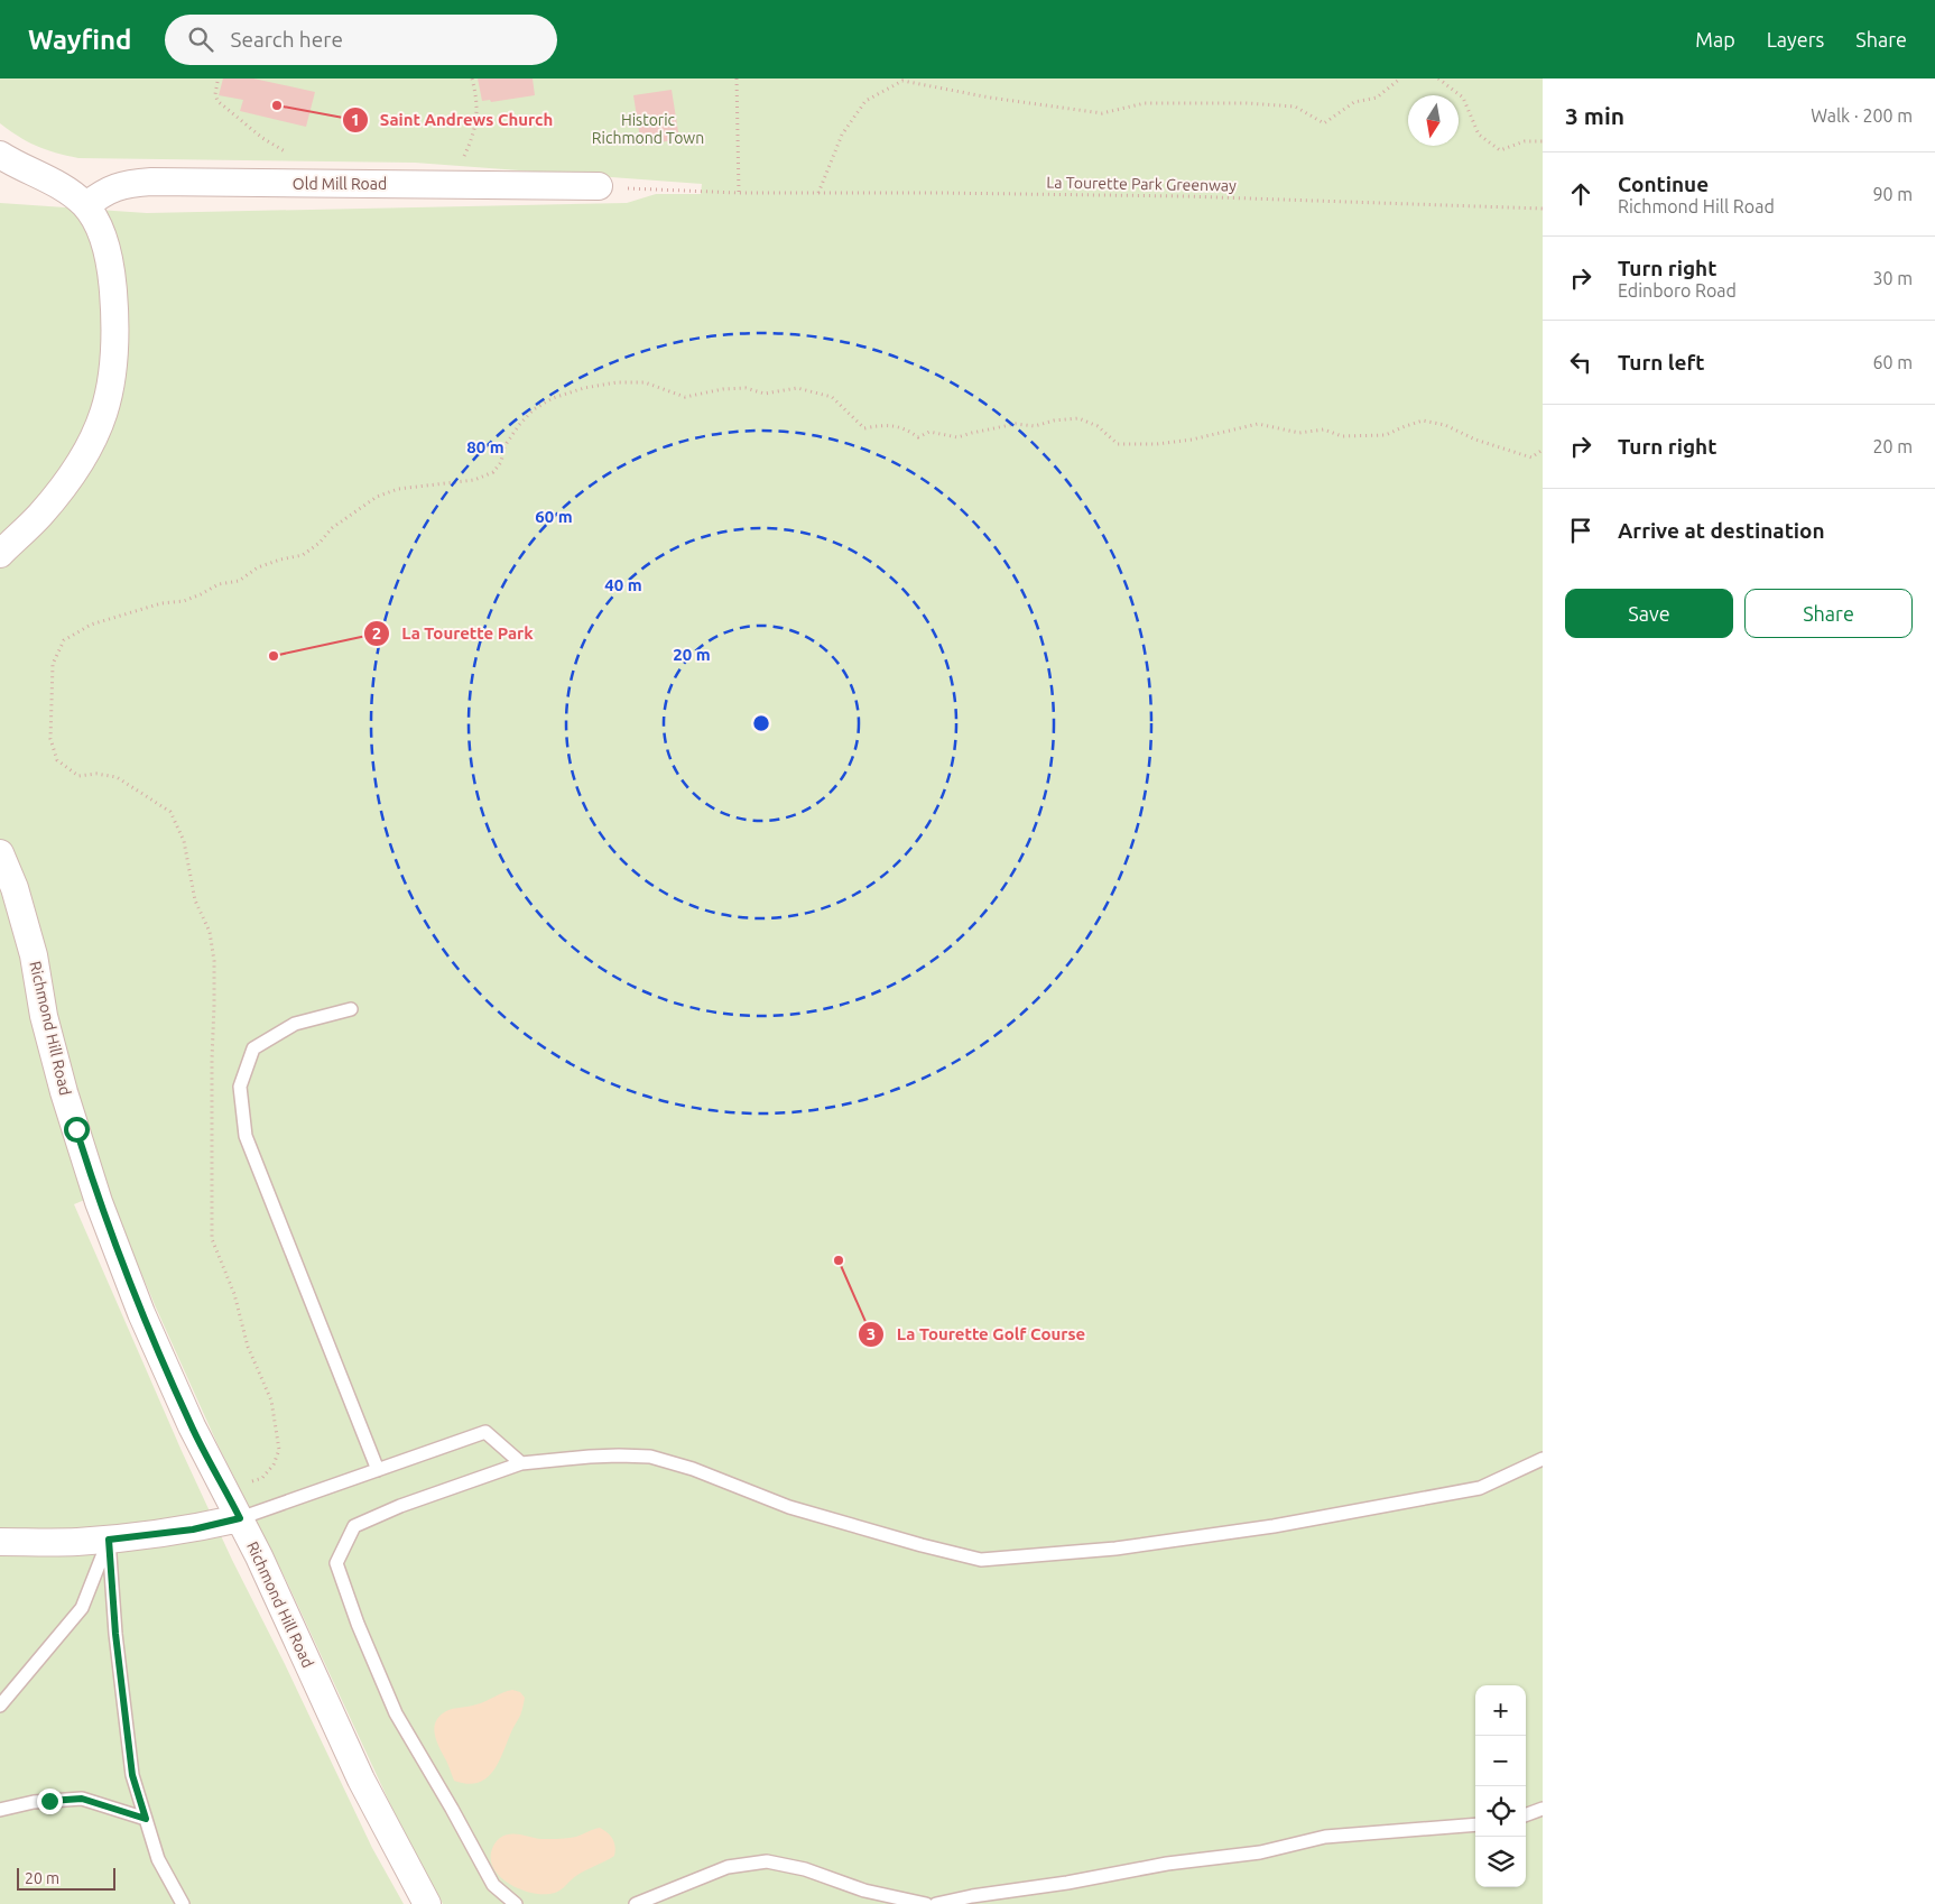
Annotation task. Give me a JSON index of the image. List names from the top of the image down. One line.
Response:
{"streets":{"street":["Old Mill Road","Richmond Hill Road"],"path":["La Tourette Park Greenway"]},"crossings":[["Old Mill Road","La Tourette Park Greenway"]],"parks":["Historic Richmond Town"],"places":["Saint Andrews Church","La Tourette Park","La Tourette Golf Course"],"scale_bar":"20 m","north":"bottom","page":{"header":"Wayfind","search":"Search here","nav":["Map","Layers","Share"],"heading":["3 min","Walk · 200 m"],"list":[["Continue","Richmond Hill Road","90 m"],["Turn right","Edinboro Road","30 m"],["Turn left","60 m"],["Turn right","20 m"],"Arrive at destination"],"buttons":["Save","Share"],"map_buttons":["+","−"],"scale":"20 m"},"rings":["80 m","60 m","40 m","20 m"]}
